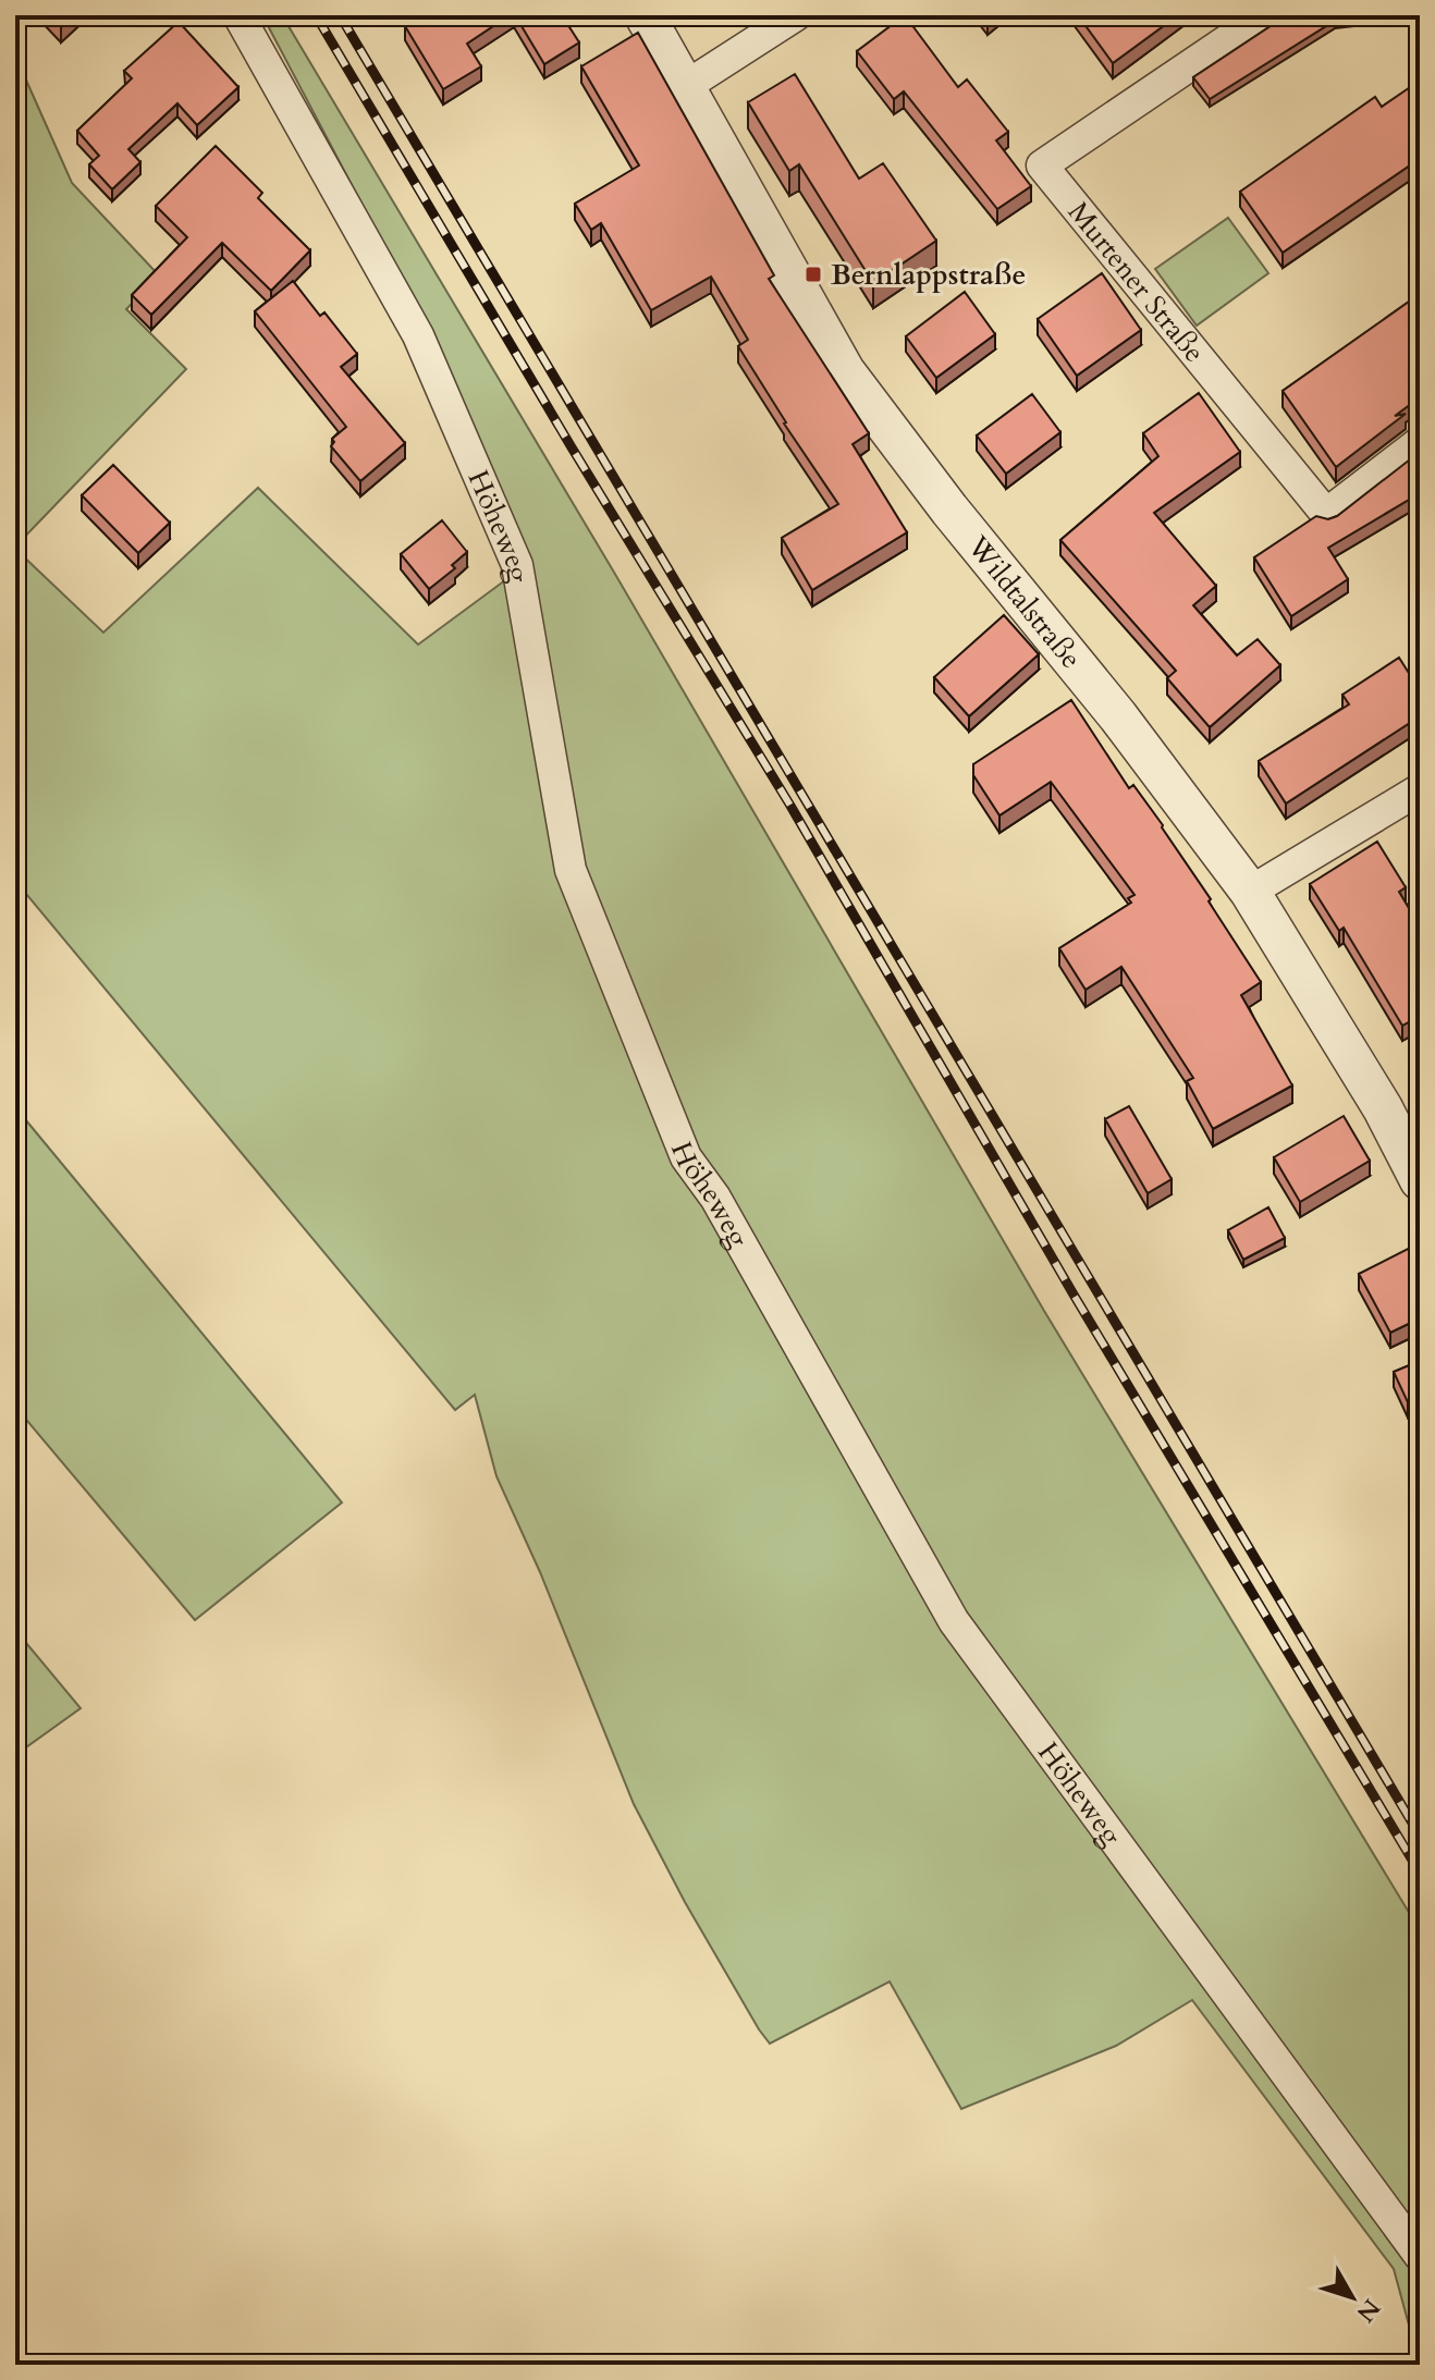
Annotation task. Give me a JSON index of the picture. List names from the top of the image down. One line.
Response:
{"streets":{"street":["Murtener Straße","Höheweg","Wildtalstraße"]},"places":{"transit":["Bernlappstraße"]},"north":"bottom right"}
